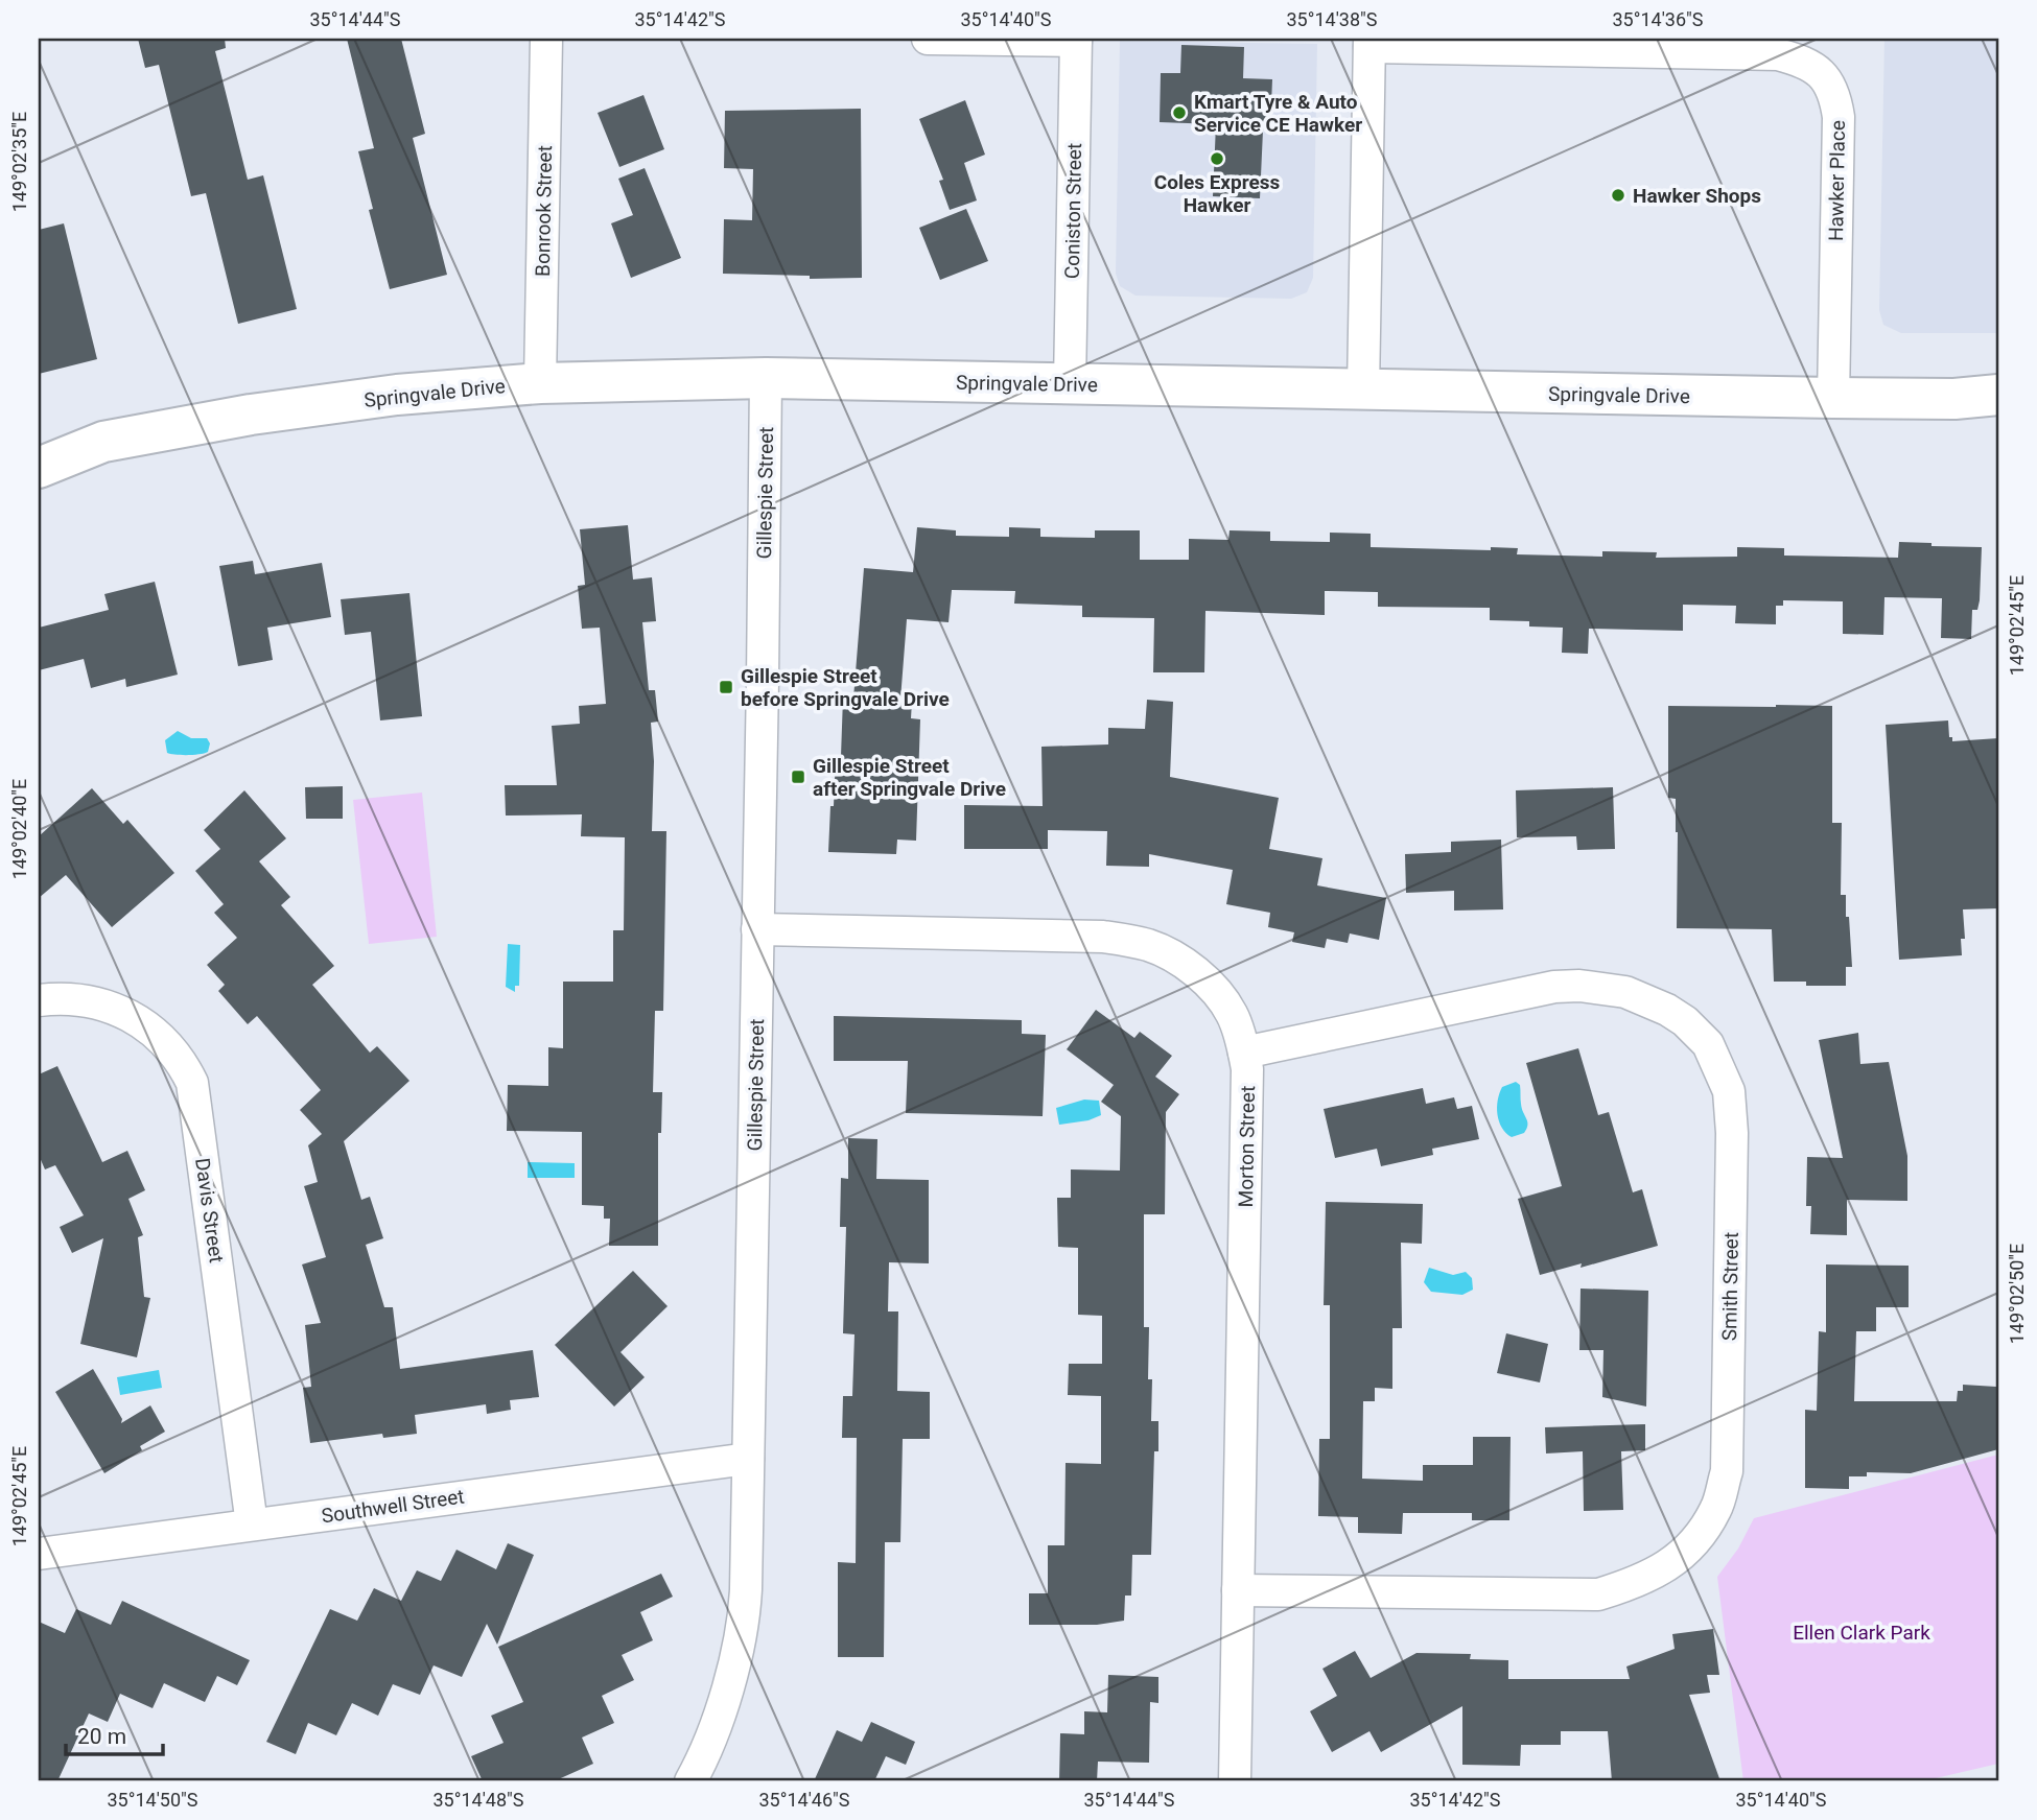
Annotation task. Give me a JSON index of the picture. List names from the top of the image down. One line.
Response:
{"streets":{"main road":["Springvale Drive"],"street":["Hawker Place","Bonrook Street","Coniston Street","Gillespie Street","Morton Street","Davis Street","Smith Street","Southwell Street"]},"crossings":[["Hawker Place","Springvale Drive"],["Bonrook Street","Springvale Drive"],["Coniston Street","Springvale Drive"],["Springvale Drive","Gillespie Street"],["Gillespie Street","Morton Street"],["Gillespie Street","Southwell Street"],["Morton Street","Smith Street"],["Davis Street","Southwell Street"]],"parks":["Ellen Clark Park"],"places":{"other":["Kmart Tyre & Auto Service CE Hawker","Coles Express Hawker","Hawker Shops"],"transit":["Gillespie Street before Springvale Drive","Gillespie Street after Springvale Drive"]},"scale_bar":"20 m","coordinates":["35°14'44\"S","35°14'42\"S","35°14'40\"S","35°14'38\"S","35°14'36\"S","149°02'35\"E","149°02'45\"E","149°02'40\"E","149°02'50\"E","35°14'50\"S","35°14'48\"S","35°14'46\"S"]}
